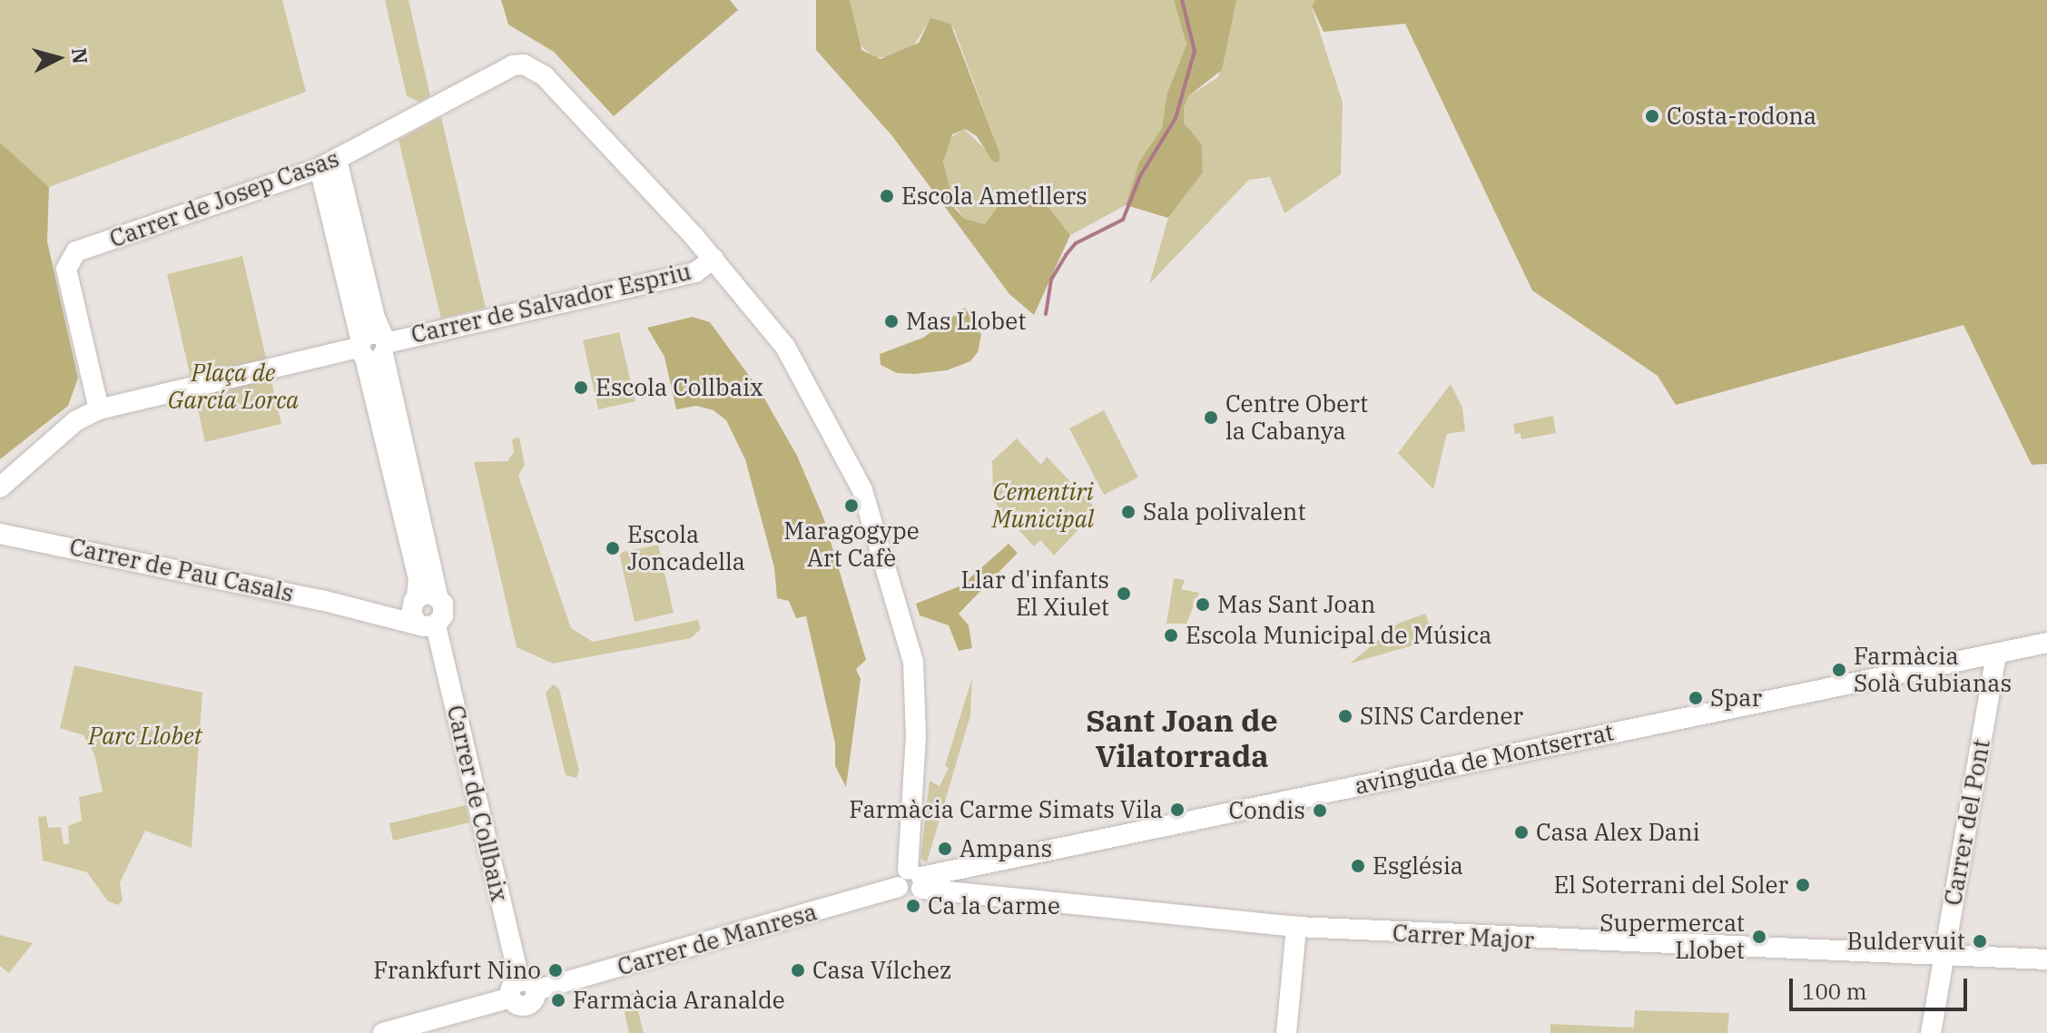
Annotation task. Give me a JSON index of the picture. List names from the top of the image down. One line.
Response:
{"streets":{"street":["Carrer de Josep Casas","Carrer de Salvador Espriu","Carrer de Pau Casals","avinguda de Montserrat","Carrer de Collbaix","Carrer del Pont","Carrer Major","Carrer de Manresa"]},"crossings":[["Carrer de Josep Casas","Carrer de Salvador Espriu"],["Carrer de Josep Casas","Carrer de Collbaix"],["Carrer de Salvador Espriu","Carrer de Collbaix"],["Carrer de Pau Casals","Carrer de Collbaix"],["avinguda de Montserrat","Carrer del Pont"],["avinguda de Montserrat","Carrer de Manresa"],["Carrer de Collbaix","Carrer de Manresa"],["Carrer del Pont","Carrer Major"],["Carrer Major","Carrer de Manresa"]],"districts":["Sant Joan de Vilatorrada"],"parks":["Plaça de García Lorca","Cementiri Municipal","Parc Llobet"],"places":["Costa-rodona","Escola Ametllers","Mas Llobet","Escola Collbaix","Centre Obert la Cabanya","Maragogype Art Cafè","Sala polivalent","Escola Joncadella","Llar d'infants El Xiulet","Mas Sant Joan","Escola Municipal de Música","Farmàcia Solà Gubianas","Spar","SINS Cardener","Farmàcia Carme Simats Vila","Condis","Casa Alex Dani","Ampans","Església","El Soterrani del Soler","Ca la Carme","Supermercat Llobet","Buldervuit","Frankfurt Nino","Casa Vílchez","Farmàcia Aranalde"],"scale_bar":"100 m","north":"right"}
